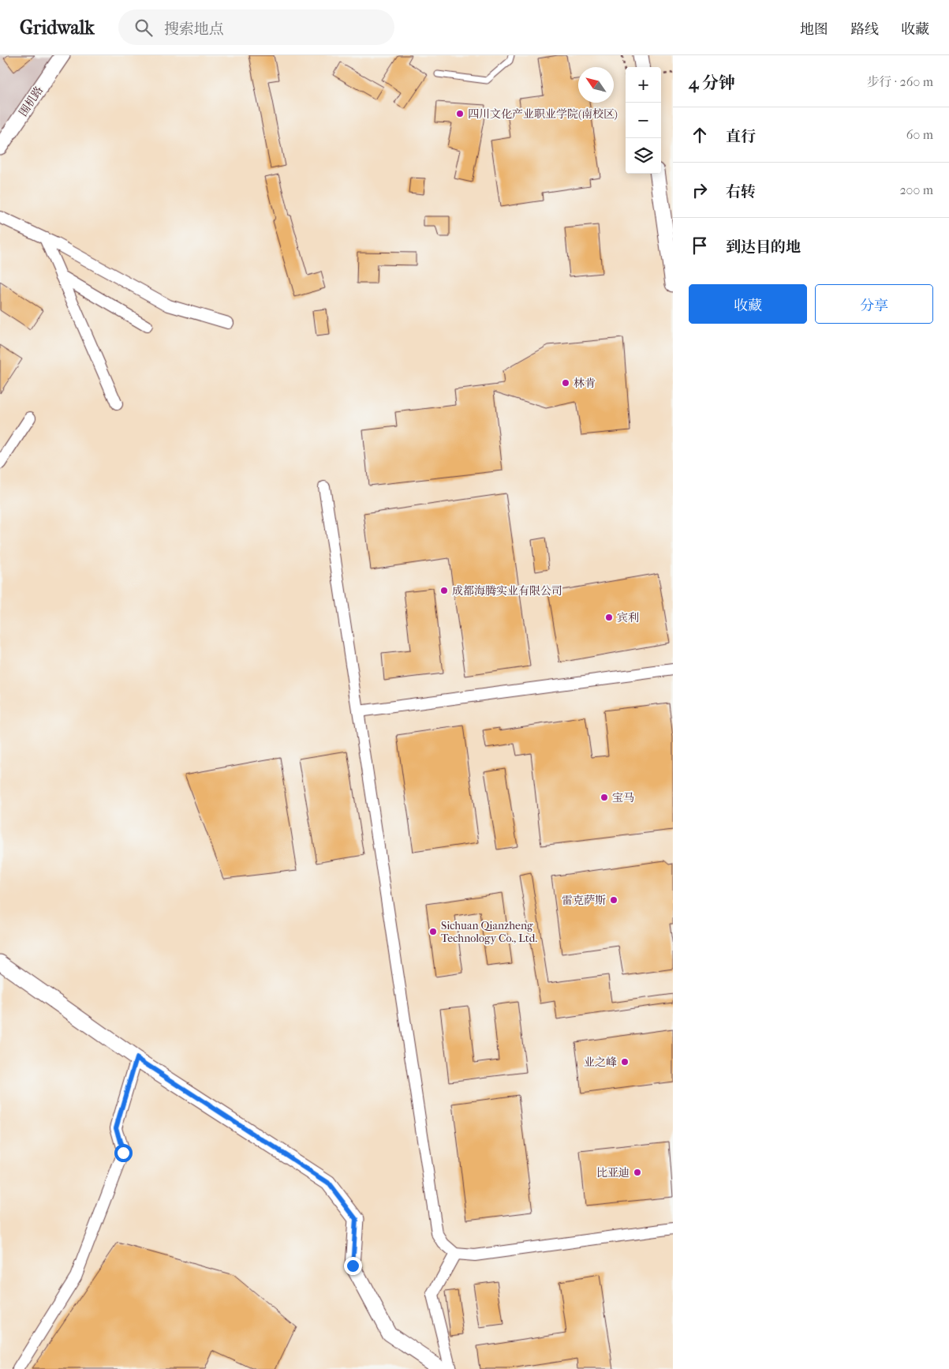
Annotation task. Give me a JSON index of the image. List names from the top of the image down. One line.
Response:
{"streets":{"street":["围机路"]},"places":["四川文化产业职业学院(南校区)","林肯","成都海腾实业有限公司","宾利","宝马","雷克萨斯","Sichuan Qianzheng Technology Co., Ltd.","业之峰","比亚迪"],"north":"top left","page":{"header":"Gridwalk","search":"搜索地点","nav":["地图","路线","收藏"],"heading":["4 分钟","步行 · 260 m"],"map_buttons":["+","−"],"list":[["直行","60 m"],["右转","200 m"],"到达目的地"],"buttons":["收藏","分享"]}}
